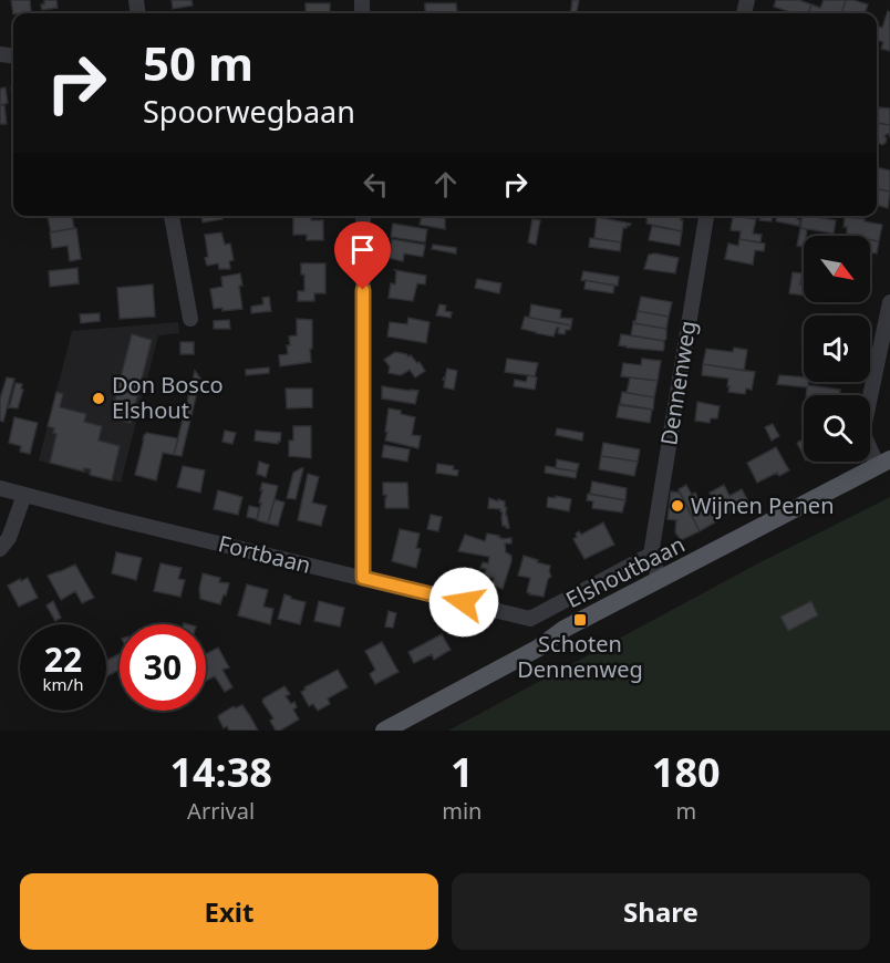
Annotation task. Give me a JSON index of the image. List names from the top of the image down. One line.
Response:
{"streets":{"main road":["Elshoutbaan"],"street":["Dennenweg","Fortbaan"]},"crossings":[["Dennenweg","Fortbaan"]],"places":{"other":["Don Bosco Elshout","Wijnen Penen"],"transit":["Schoten Dennenweg"]},"north":"bottom right","page":{"turn":["50 m","Spoorwegbaan"],"speed":"22 km/h","limit":"30","eta":["14:38","Arrival","1","min","180","m"],"buttons":["Exit","Share"]}}
